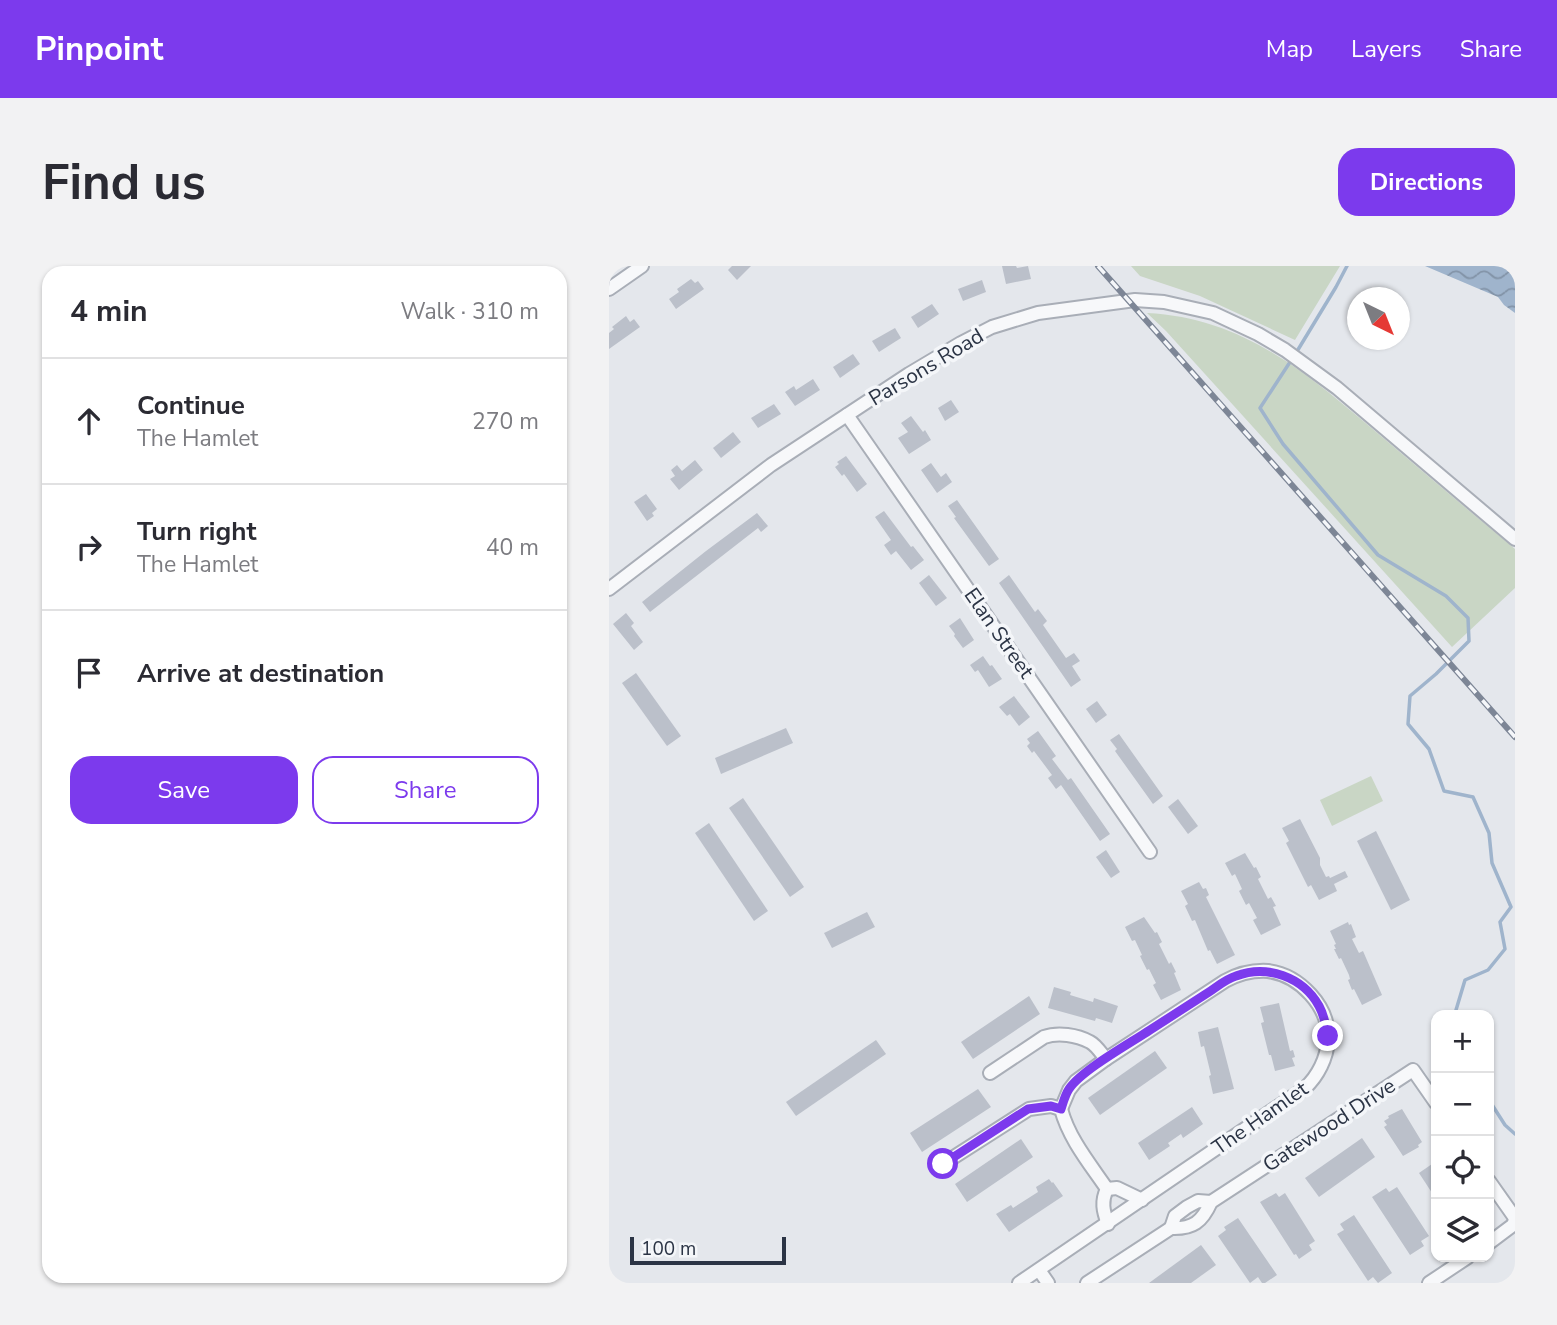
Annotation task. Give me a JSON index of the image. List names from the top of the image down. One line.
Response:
{"streets":{"street":["Parsons Road","Elan Street","The Hamlet","Gatewood Drive"]},"crossings":[["Parsons Road","Elan Street"]],"scale_bar":"100 m","north":"bottom right","page":{"header":"Pinpoint","nav":["Map","Layers","Share"],"buttons":["Directions",["Save","Share"]],"title":"Find us","heading":["4 min","Walk · 310 m"],"list":[["Continue","The Hamlet","270 m"],["Turn right","The Hamlet","40 m"],"Arrive at destination"],"map_buttons":["+","−"],"scale":"100 m"}}
